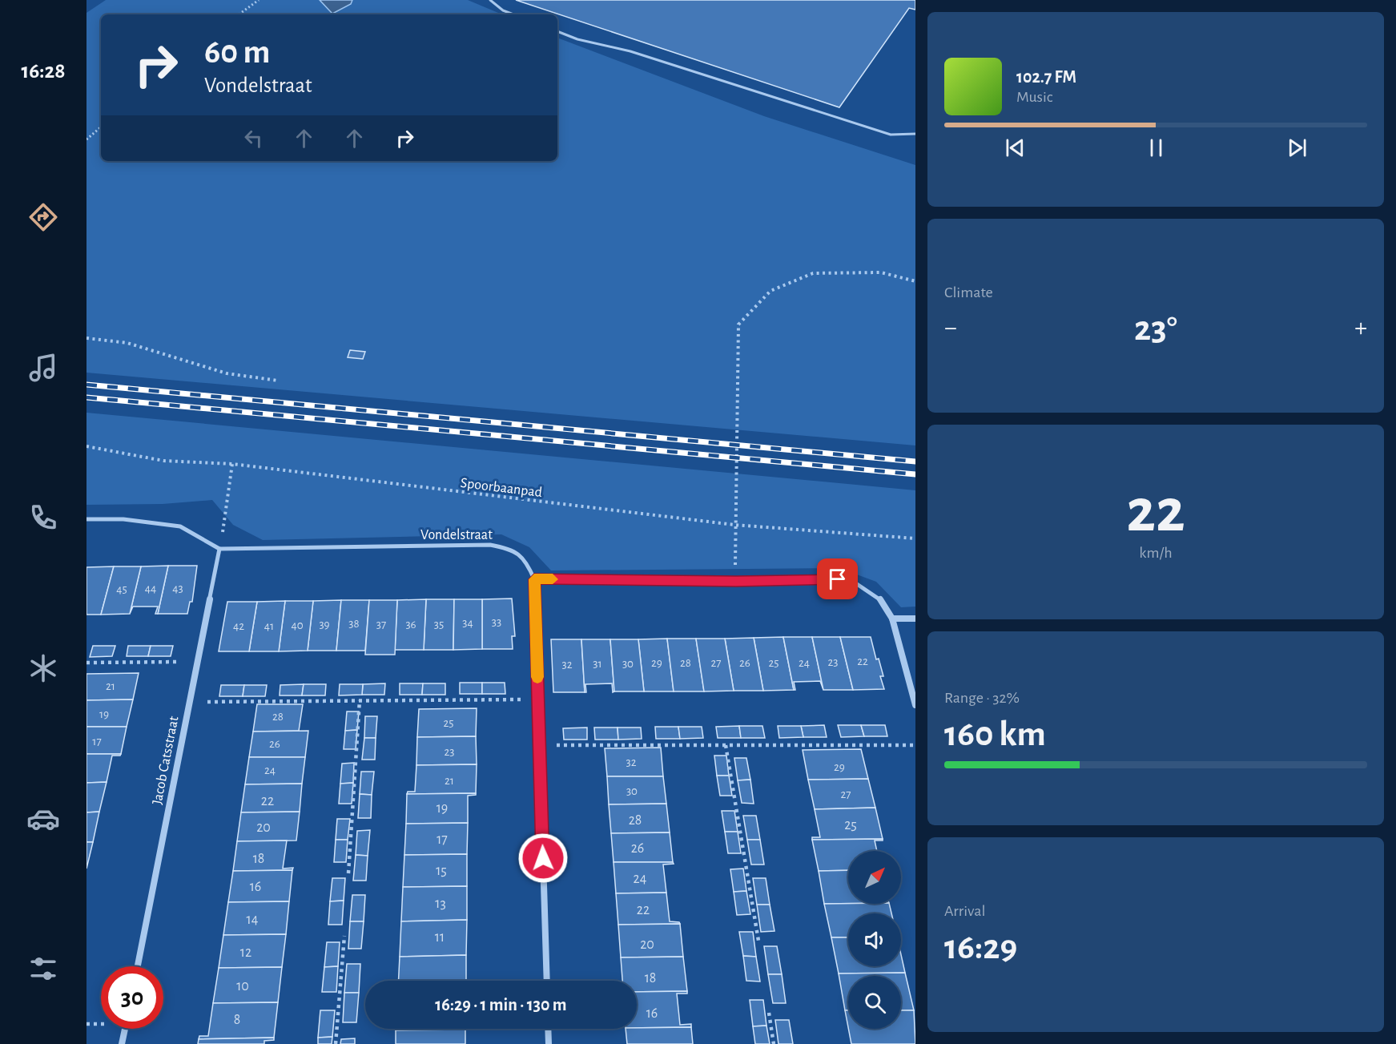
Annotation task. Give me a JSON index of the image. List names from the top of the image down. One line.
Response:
{"streets":{"street":["Vondelstraat","Jacob Catsstraat"],"path":["Spoorbaanpad"]},"crossings":[["Vondelstraat","Jacob Catsstraat"]],"house_numbers":["44","43","45","33","34","38","39","37","36","35","40","42","41","22","23","29","28","27","26","25","24","31","30","32","21","19","28","25","17","26","23","32","29","24","21","30","27","22","19","28","25","20","17","26","18","15","24","16","13","22","14","11","20","12","18","10","16","8"],"north":"top right","page":{"tabs":"16:28","turn":["60 m","Vondelstraat"],"song":["102.7 FM","Music"],"tile":["Climate",["22","km/h"],["Range · 32%","160 km"],["Arrival","16:29"]],"heat":["−","23°","+"],"limit":"30","trip":"16:29 · 1 min · 130 m"}}
